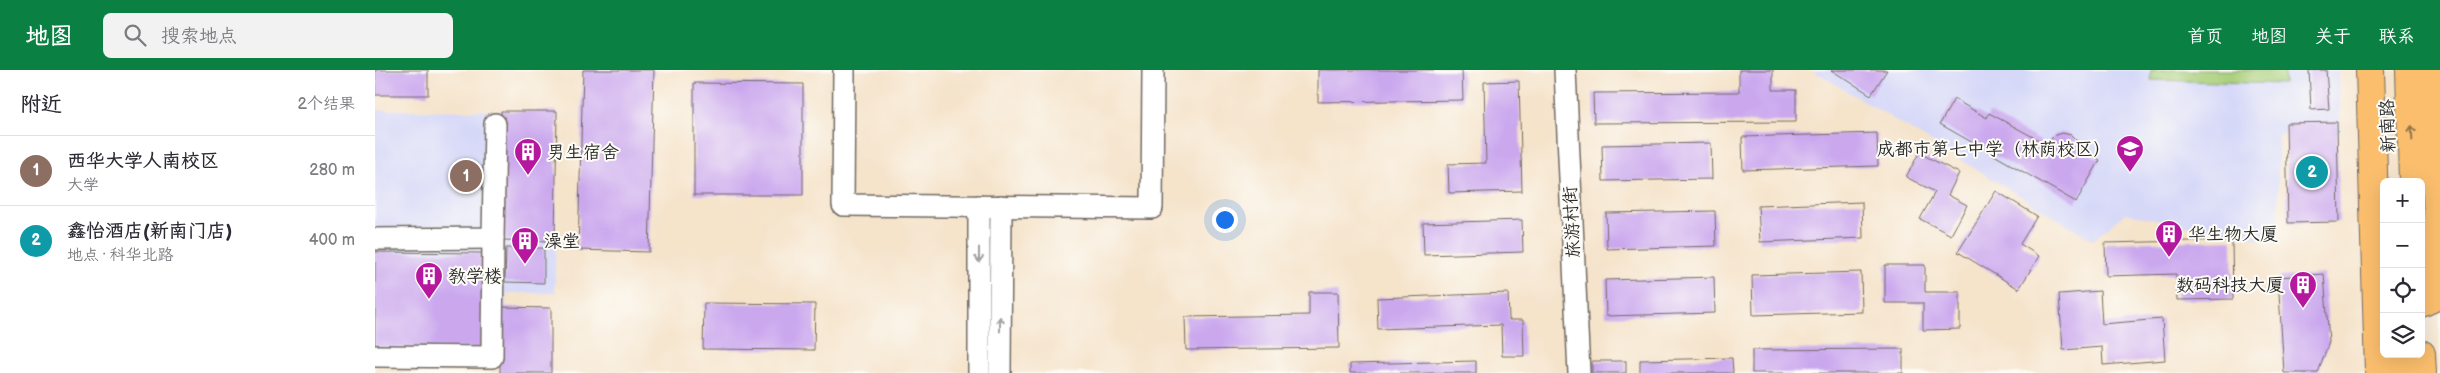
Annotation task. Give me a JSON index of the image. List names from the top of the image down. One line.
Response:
{"streets":{"main road":["新南路"],"street":["旅游村街"]},"places":{"school or university":["成都市第七中学（林荫校区）"],"building":["男生宿舍","华生物大厦","澡堂","教学楼","数码科技大厦"]},"page":{"header":"地图","search":"搜索地点","nav":["首页","地图","关于","联系"],"heading":["附近","2个结果"],"list":[{"mark":"1","name":"西华大学人南校区","note":"大学","value":"280 m"},{"mark":"2","name":"鑫怡酒店(新南门店)","note":"地点 · 科华北路","value":"400 m"}],"pins":["2","1"],"map_buttons":["+","−"]}}
